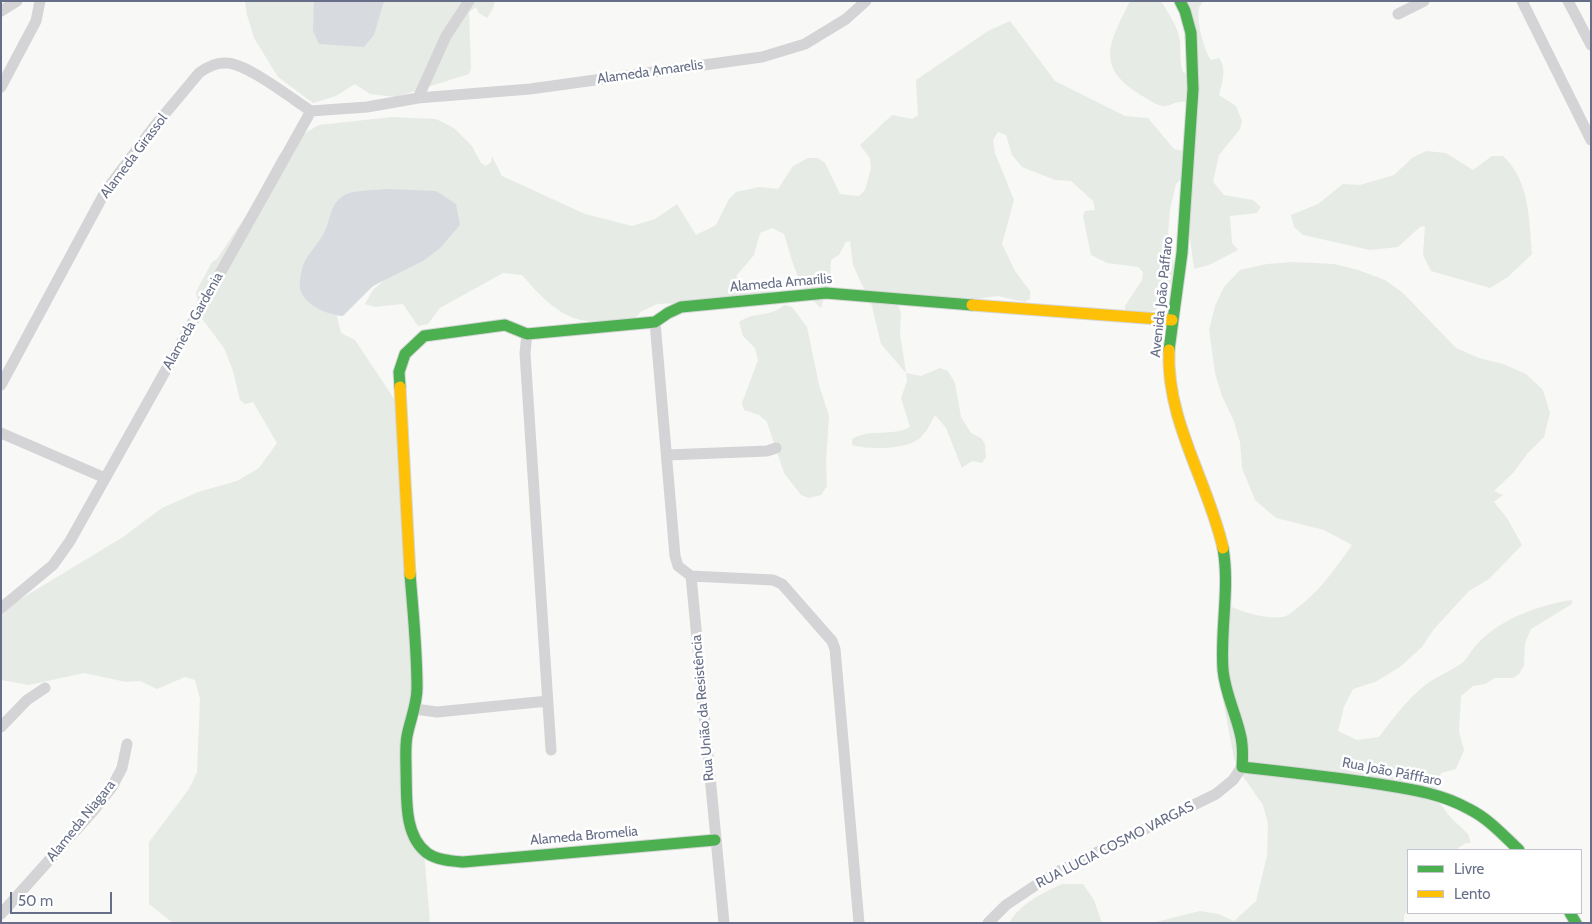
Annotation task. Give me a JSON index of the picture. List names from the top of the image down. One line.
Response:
{"streets":{"street":["Alameda Amarelis","Alameda Girassol","Alameda Amarilis","Avenida João Paffaro","Alameda Gardenia","Rua União da Resistência","Rua João Páfffaro","Alameda Niagara","Alameda Bromelia","RUA LUCIA COSMO VARGAS"]},"crossings":[["Alameda Girassol","Alameda Gardenia"],["Alameda Amarilis","Avenida João Paffaro"],["Alameda Amarilis","Alameda Bromelia"],["Avenida João Paffaro","Rua João Páfffaro"],["Avenida João Paffaro","RUA LUCIA COSMO VARGAS"],["Rua União da Resistência","Alameda Bromelia"],["Rua João Páfffaro","RUA LUCIA COSMO VARGAS"]],"legend":["Livre","Lento"],"scale_bar":"50 m"}
